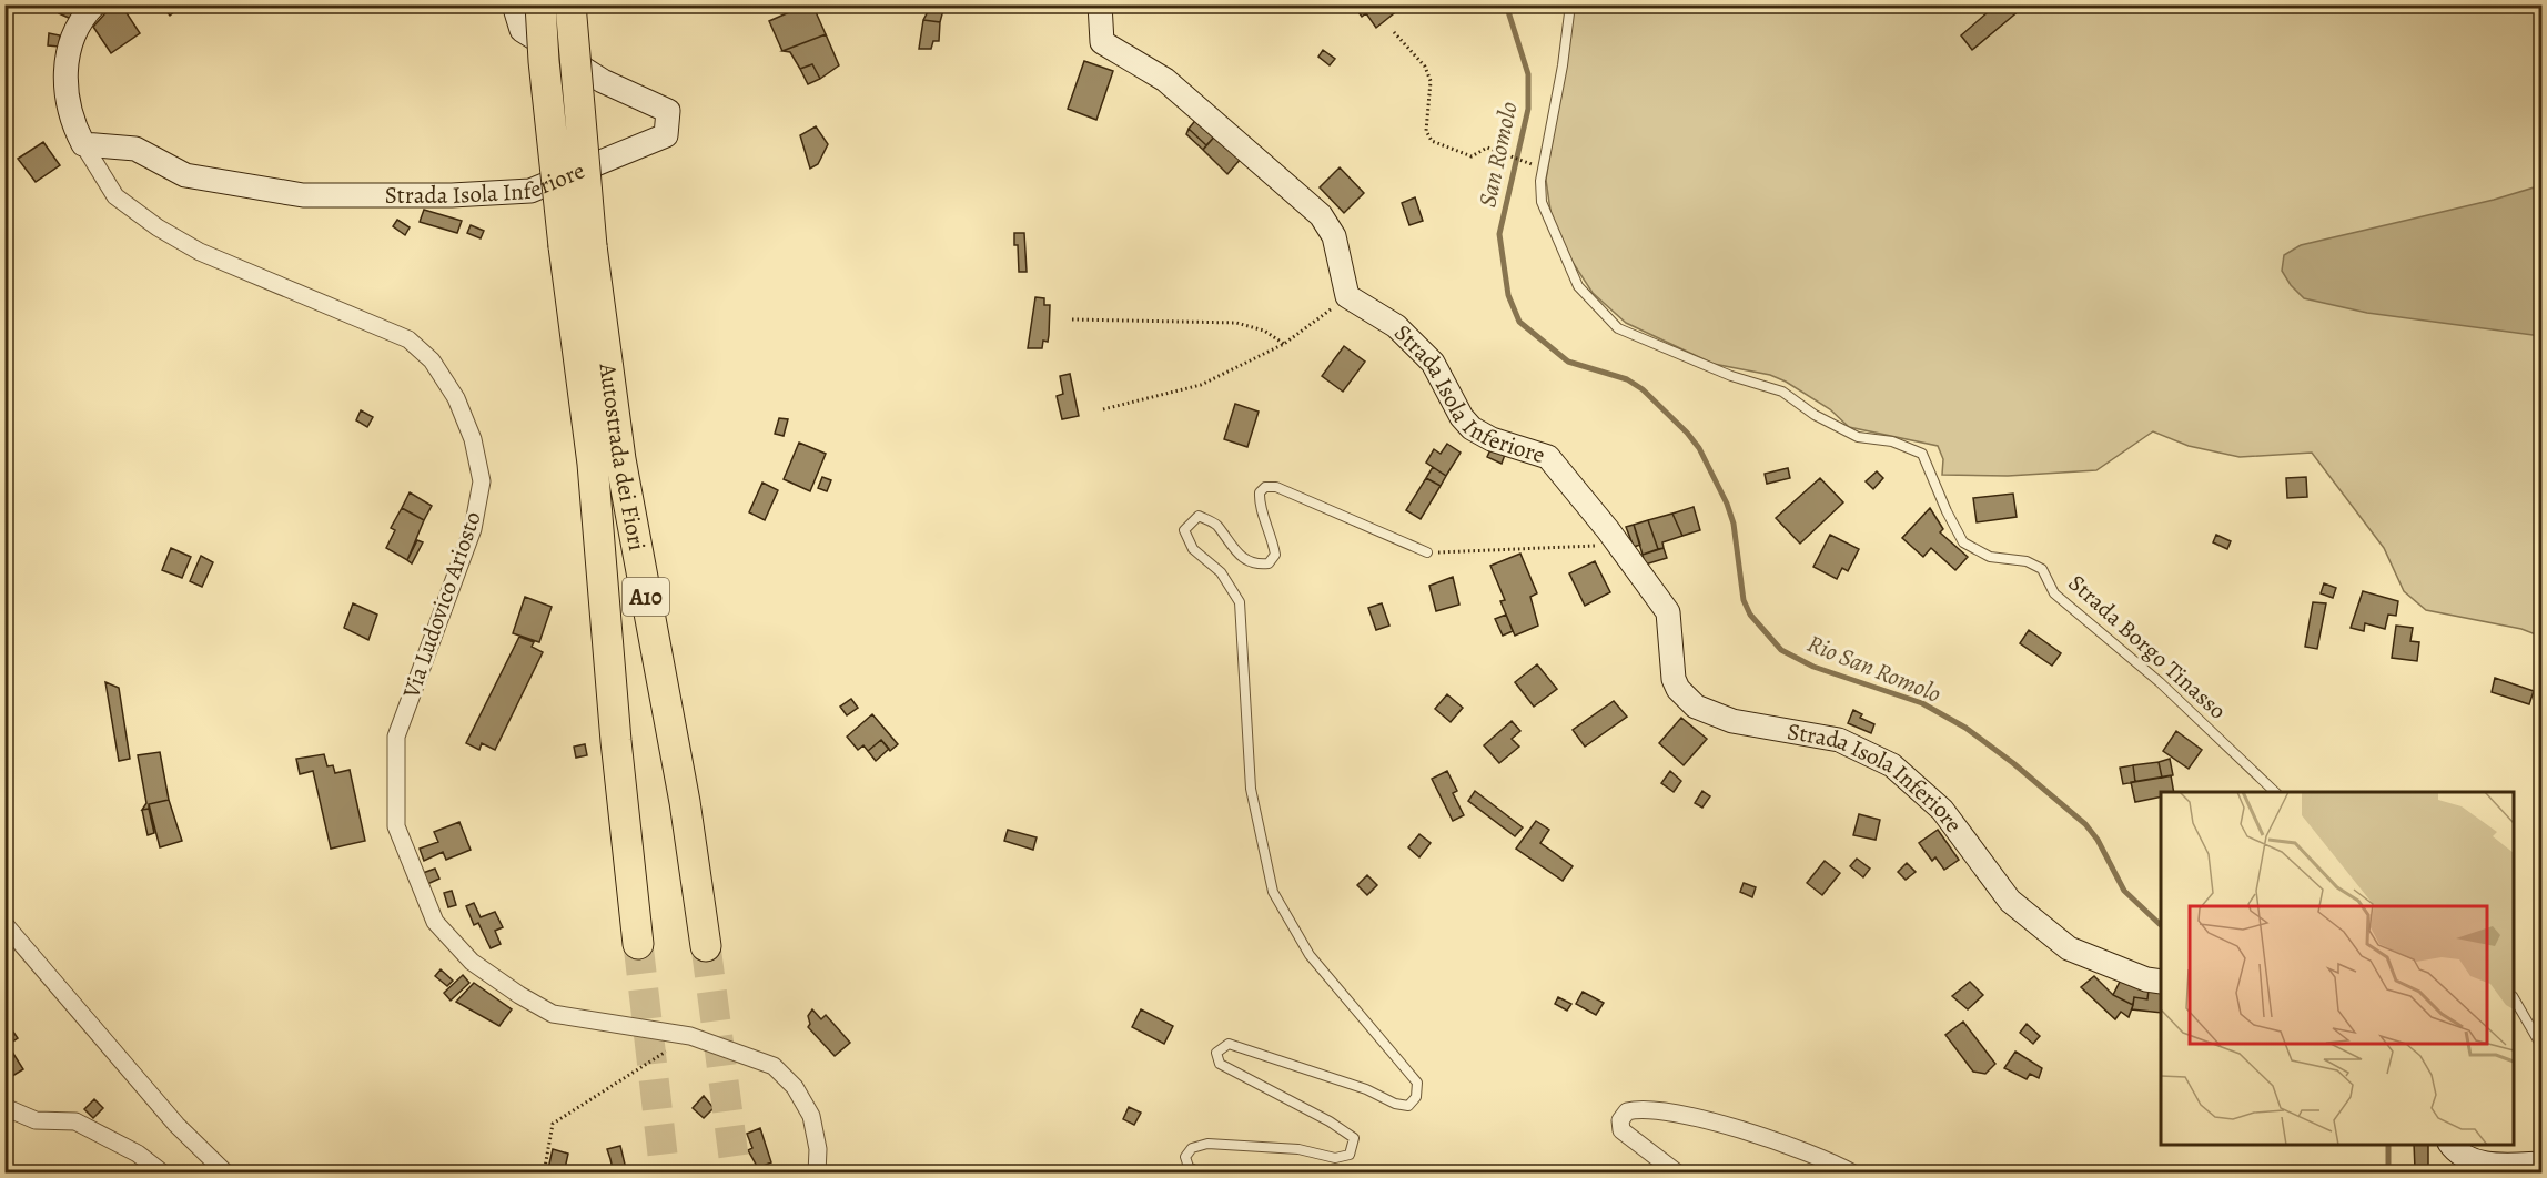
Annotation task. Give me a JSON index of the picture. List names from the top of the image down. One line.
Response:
{"streets":{"highway":["Autostrada dei Fiori","A10"],"street":["Strada Isola Inferiore","Via Ludovico Ariosto"],"lane":["Strada Borgo Tinasso"]},"crossings":[["Strada Isola Inferiore","Via Ludovico Ariosto"]],"water":["San Romolo","Rio San Romolo"]}
